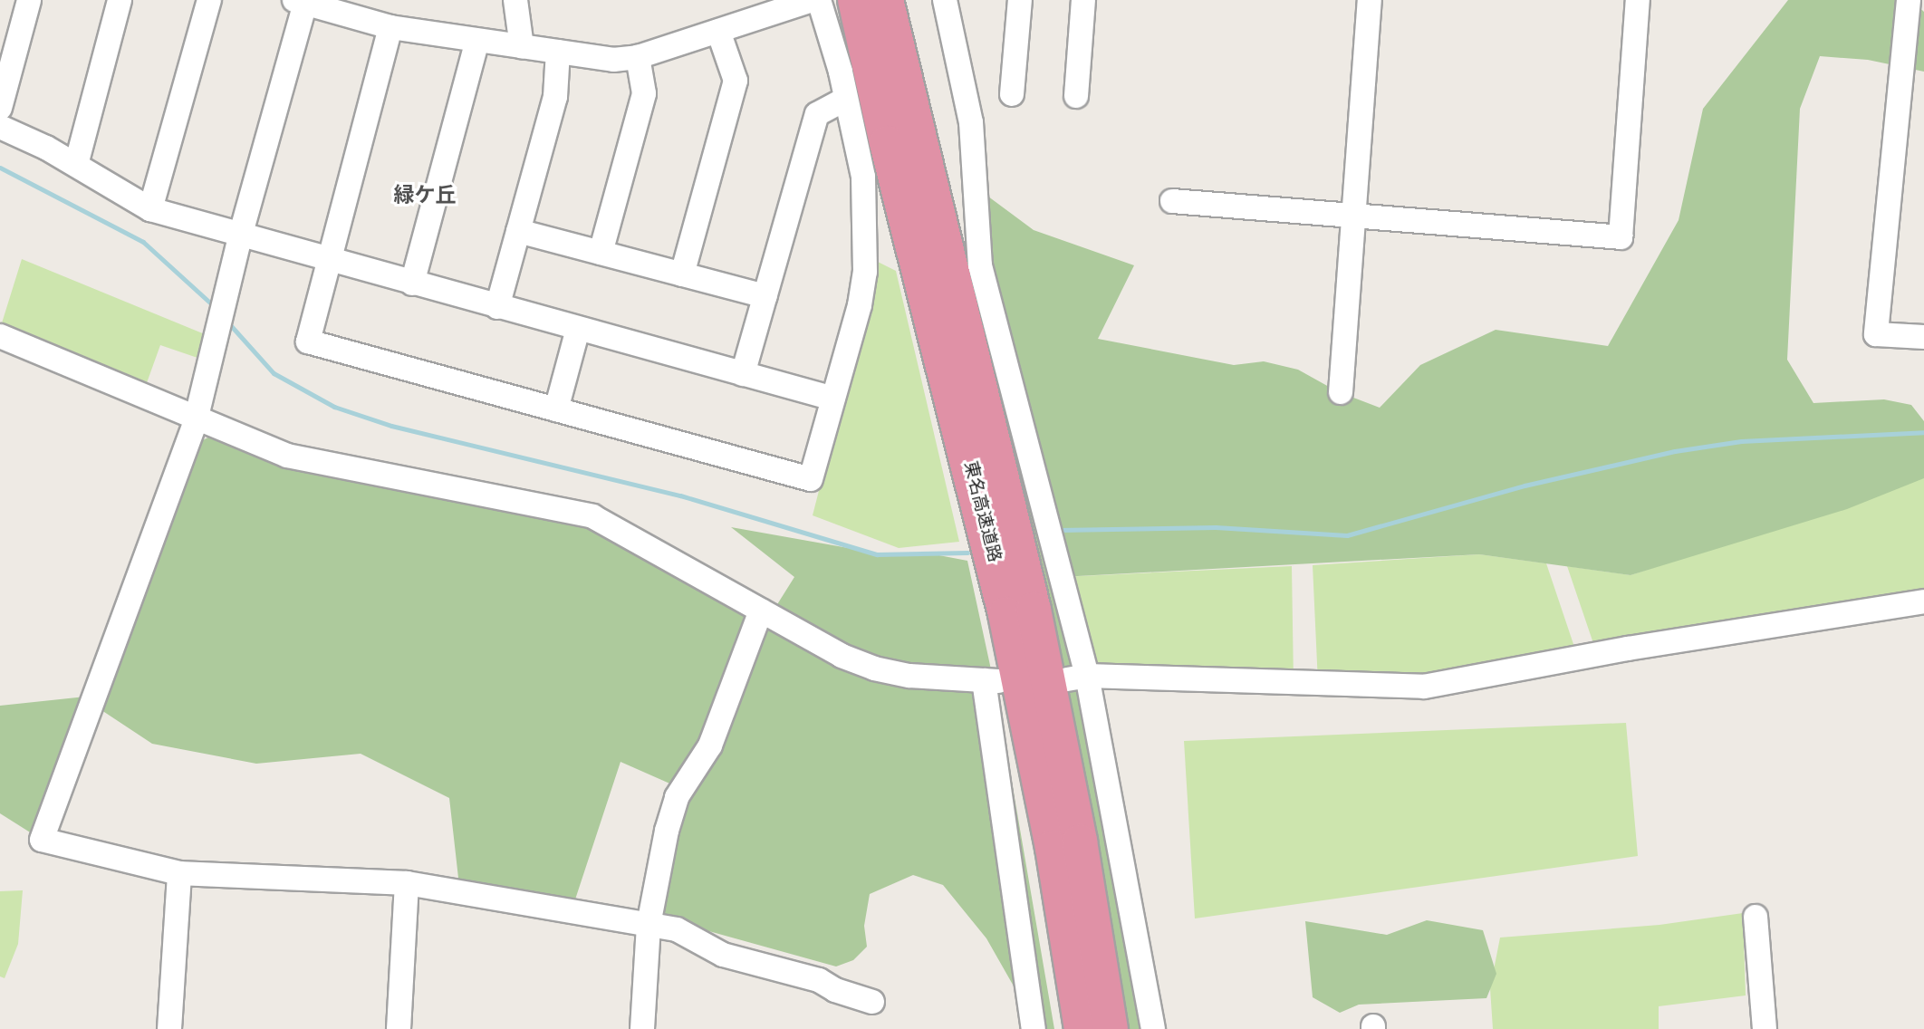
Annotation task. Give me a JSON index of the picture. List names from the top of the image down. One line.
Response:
{"streets":{"highway":["東名高速道路"]},"districts":["緑ケ丘"]}
